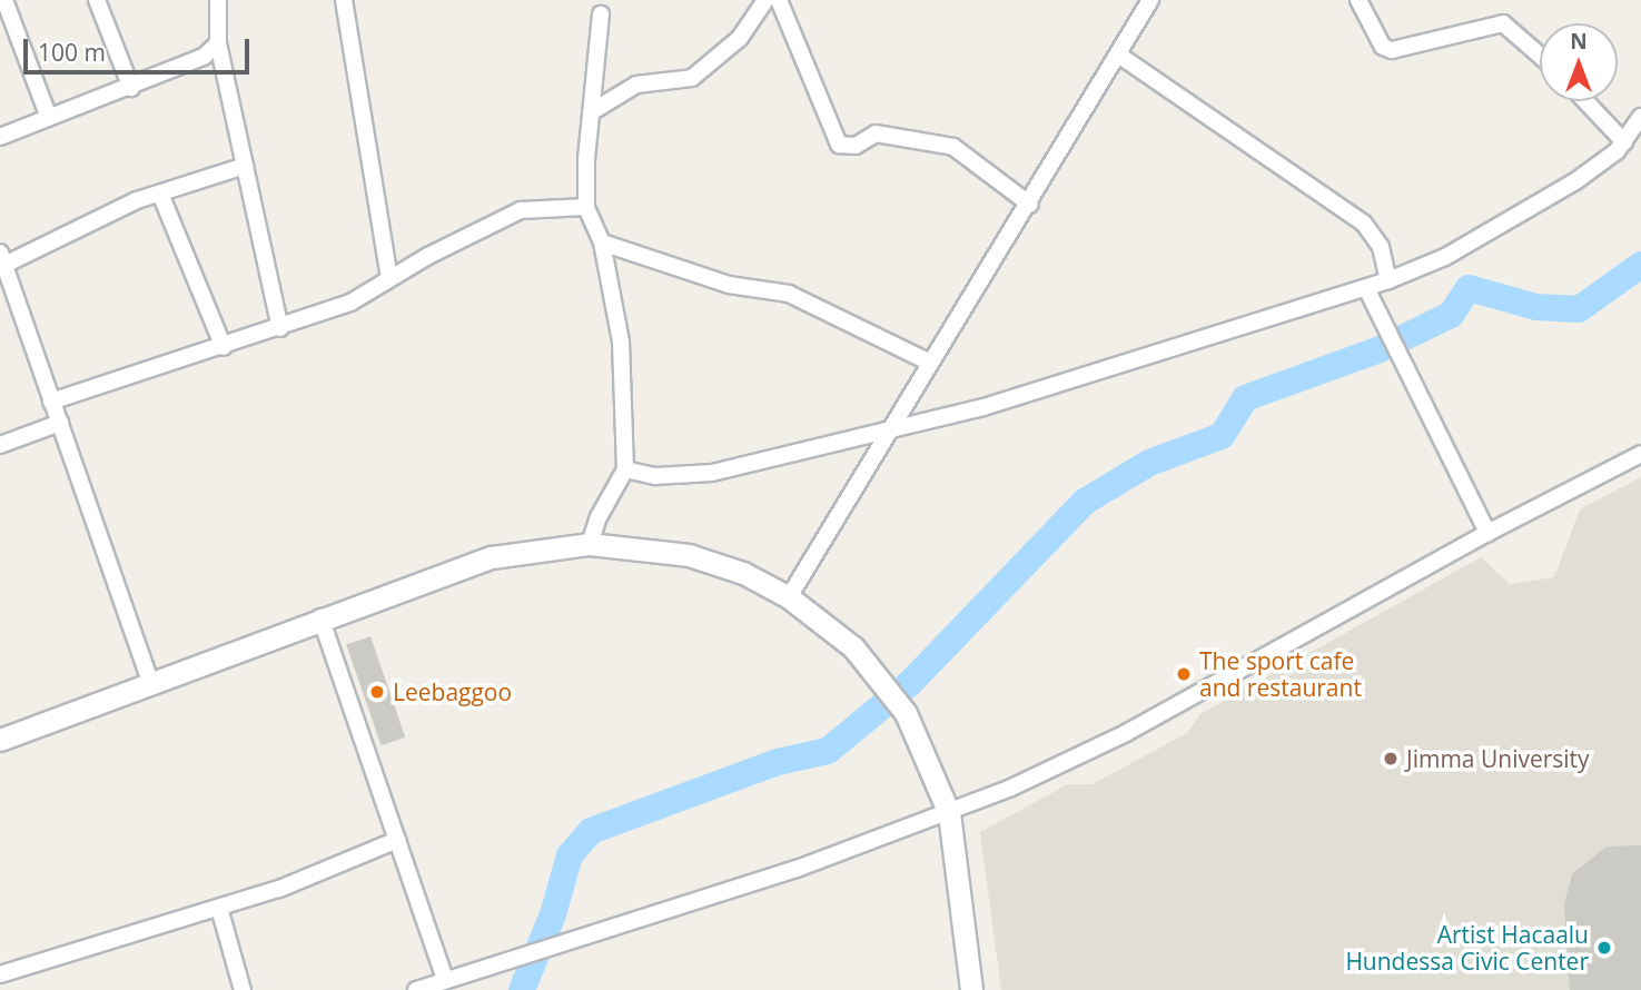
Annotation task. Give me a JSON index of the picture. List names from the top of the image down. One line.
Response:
{"places":["The sport cafe and restaurant","Leebaggoo","Jimma University","Artist Hacaalu Hundessa Civic Center"],"scale_bar":"100 m","north":"top"}
